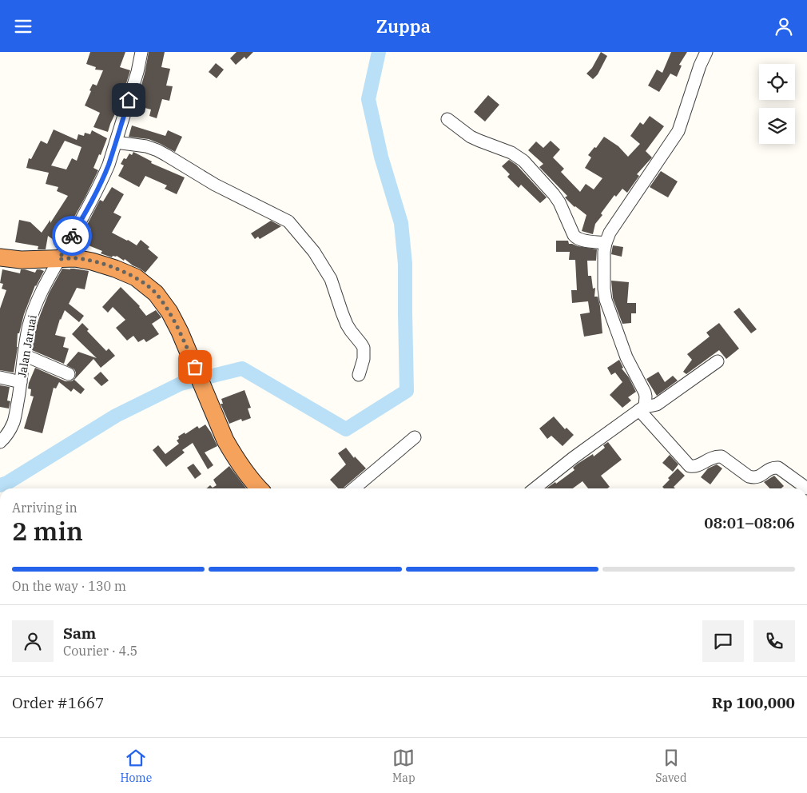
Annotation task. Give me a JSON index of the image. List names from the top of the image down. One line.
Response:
{"streets":{"street":["Jalan Jaruai"]},"page":{"header":"Zuppa","heading":["2 min","Arriving in","08:01–08:06"],"panel":["Sam","Courier · 4.5","Order #1667","Rp 100,000"],"bar":"On the way · 130 m","tabs":["Home","Map","Saved"]}}
